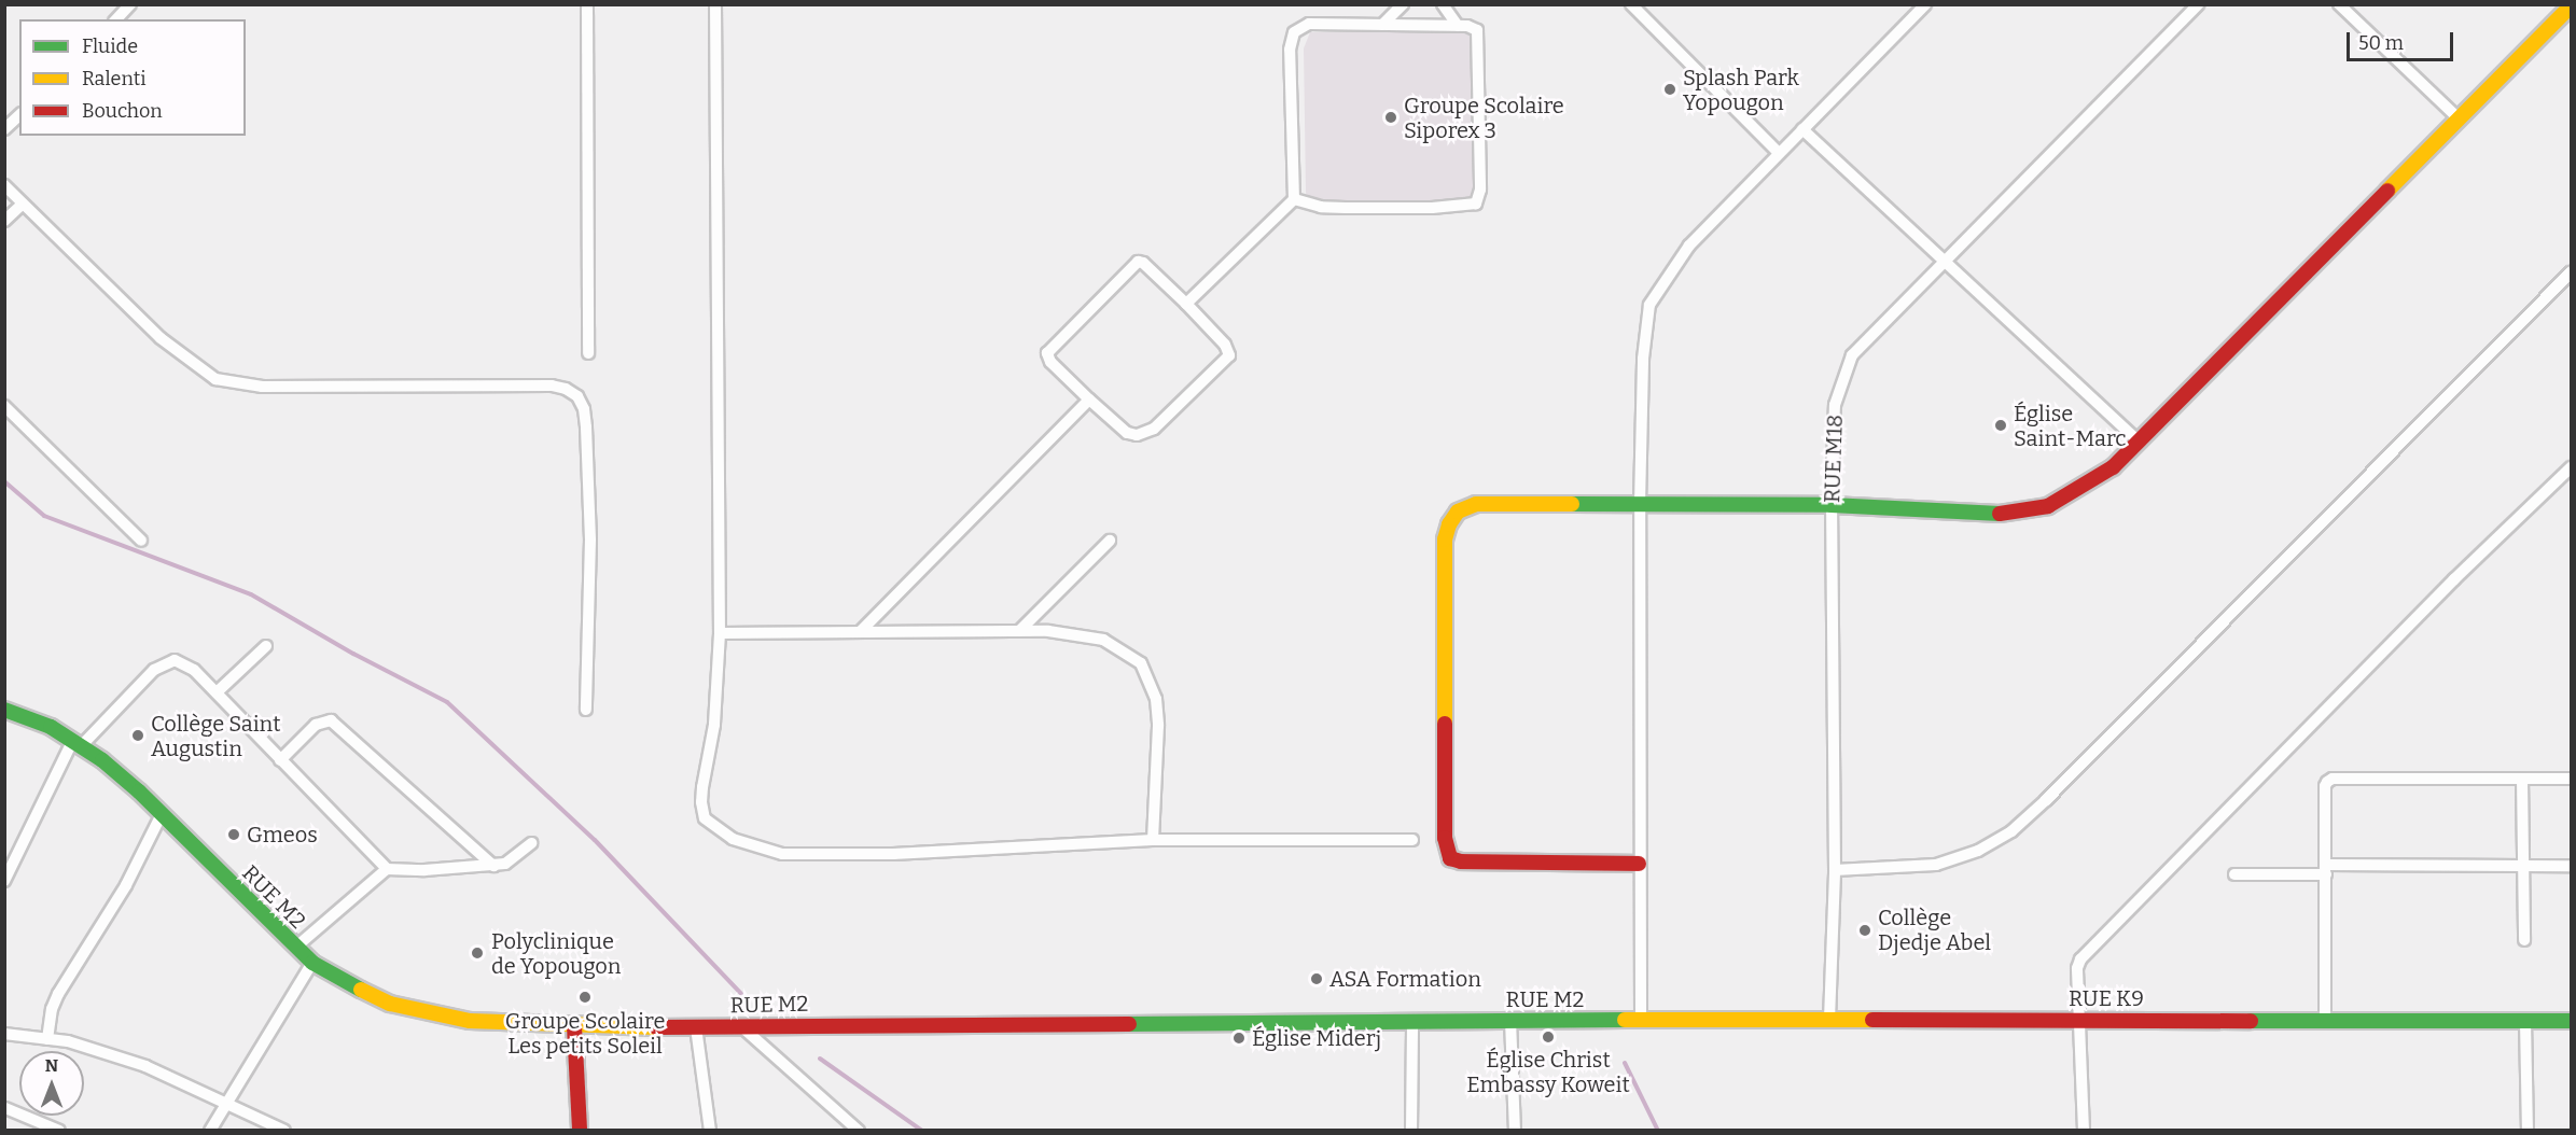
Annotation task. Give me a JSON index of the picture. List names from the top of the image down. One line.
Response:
{"streets":{"street":["RUE M18","RUE M2","RUE K9"]},"crossings":[["RUE M18","RUE K9"],["RUE M2","RUE K9"]],"places":["Splash Park Yopougon","Groupe Scolaire Siporex 3","Église Saint-Marc","Collège Saint Augustin","Gmeos","Collège Djedje Abel","Polyclinique de Yopougon","ASA Formation","Groupe Scolaire Les petits Soleil","Église Christ Embassy Koweit","Église Miderj"],"legend":["Fluide","Ralenti","Bouchon"],"scale_bar":"50 m","north":"top"}
